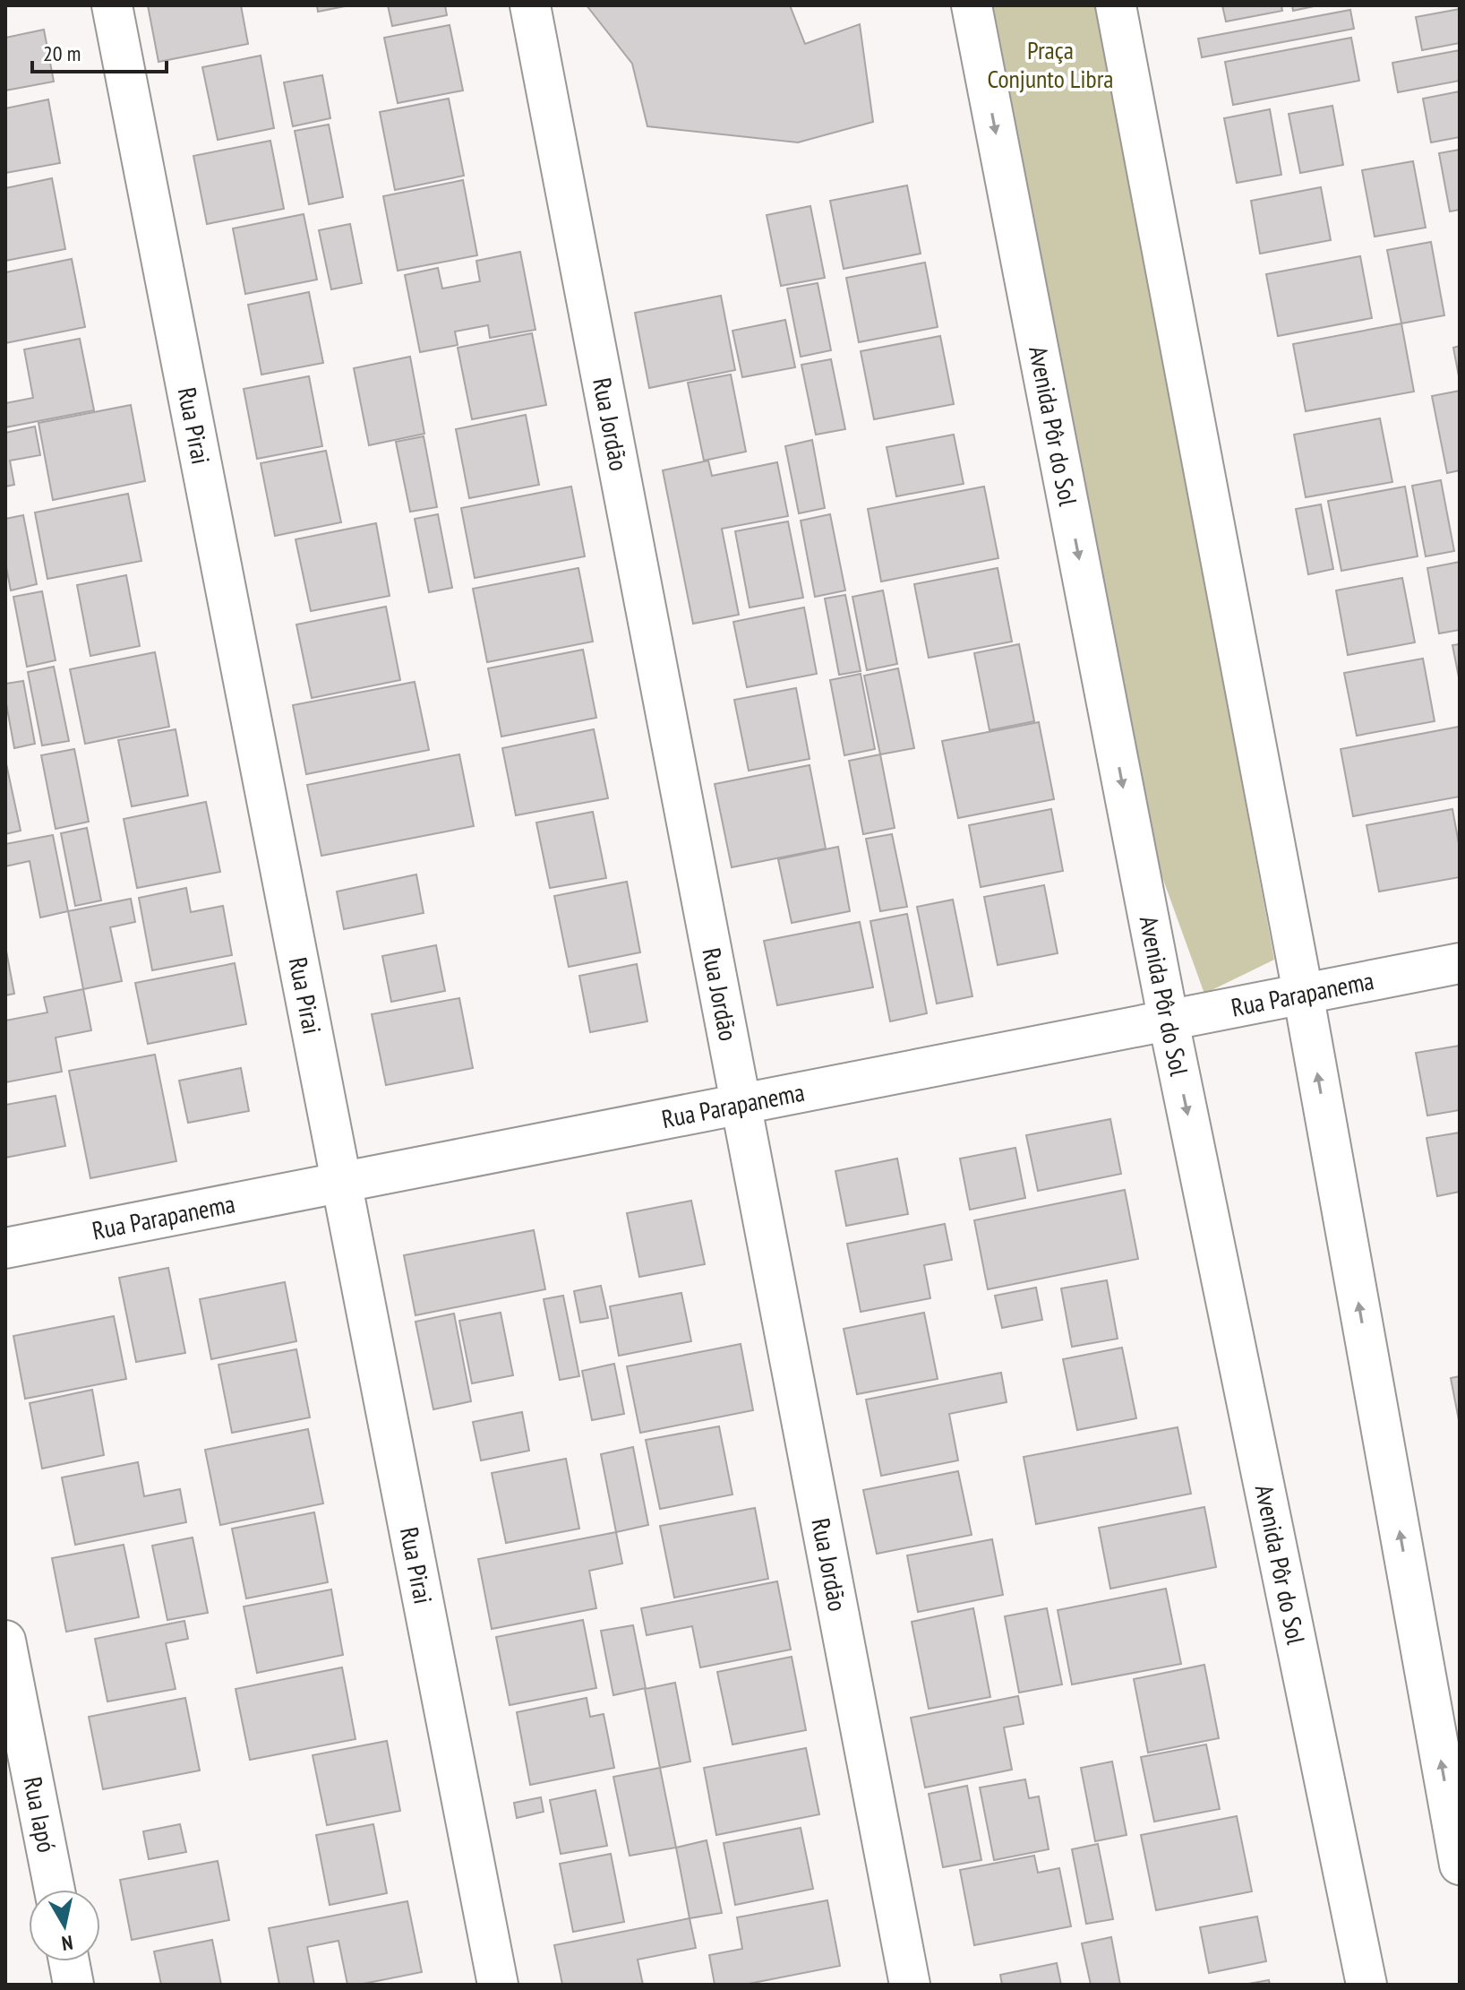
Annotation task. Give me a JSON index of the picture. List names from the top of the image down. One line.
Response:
{"streets":{"street":["Rua Pirai","Rua Jordão","Avenida Pôr do Sol","Rua Parapanema","Rua Iapó"]},"crossings":[["Rua Pirai","Rua Parapanema"],["Rua Jordão","Rua Parapanema"],["Avenida Pôr do Sol","Rua Parapanema"]],"parks":["Praça Conjunto Libra"],"scale_bar":"20 m","north":"bottom"}
